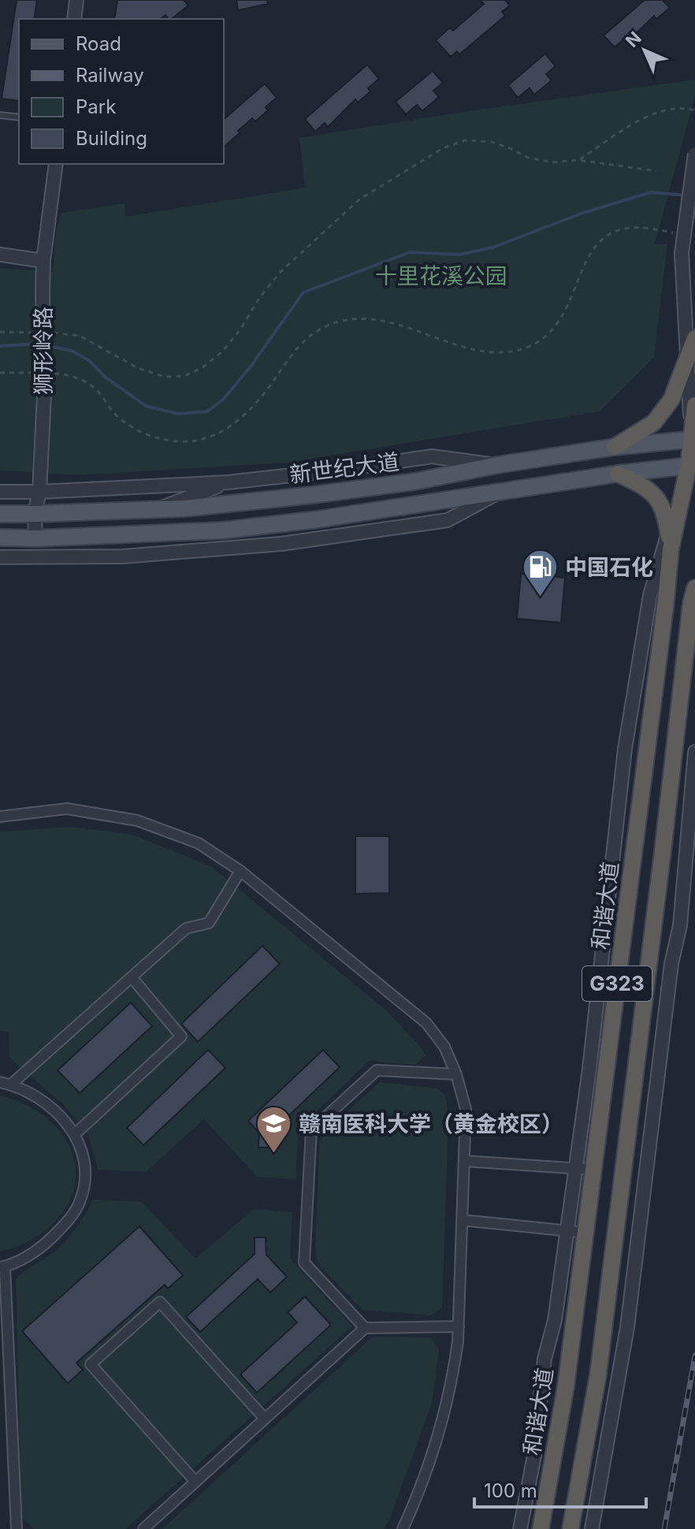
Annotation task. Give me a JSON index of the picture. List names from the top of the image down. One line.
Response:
{"streets":{"highway":["和谐大道","G323"],"main road":["新世纪大道"],"street":["狮形岭路"]},"crossings":[["狮形岭路","新世纪大道"],["新世纪大道","和谐大道"],["新世纪大道","G323"],["和谐大道","G323"]],"parks":["十里花溪公园"],"places":{"fuel station":["中国石化"],"school or university":["赣南医科大学（黄金校区）"]},"legend":["Road","Railway","Park","Building"],"scale_bar":"100 m","north":"top left"}
